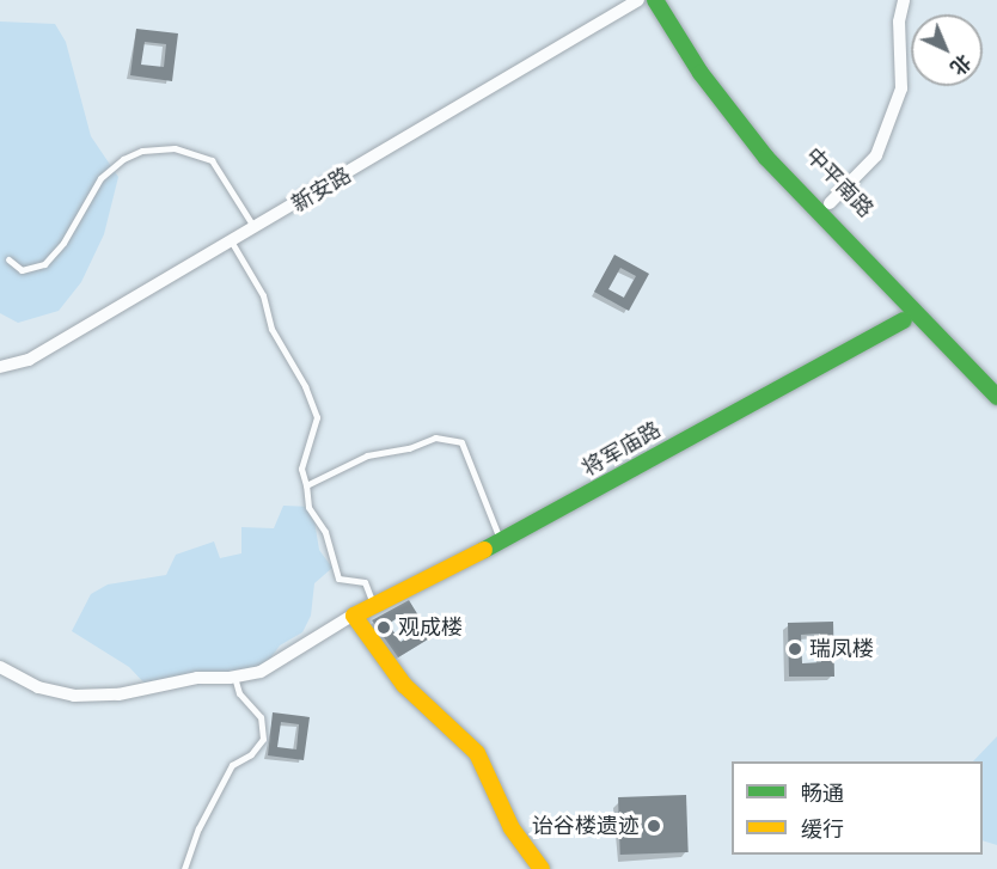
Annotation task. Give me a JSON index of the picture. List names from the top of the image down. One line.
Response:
{"streets":{"main road":["中平南路","将军庙路"],"street":["新安路"]},"places":["观成楼","瑞凤楼","诒谷楼遗迹"],"legend":["畅通","缓行"],"north":"bottom right"}
